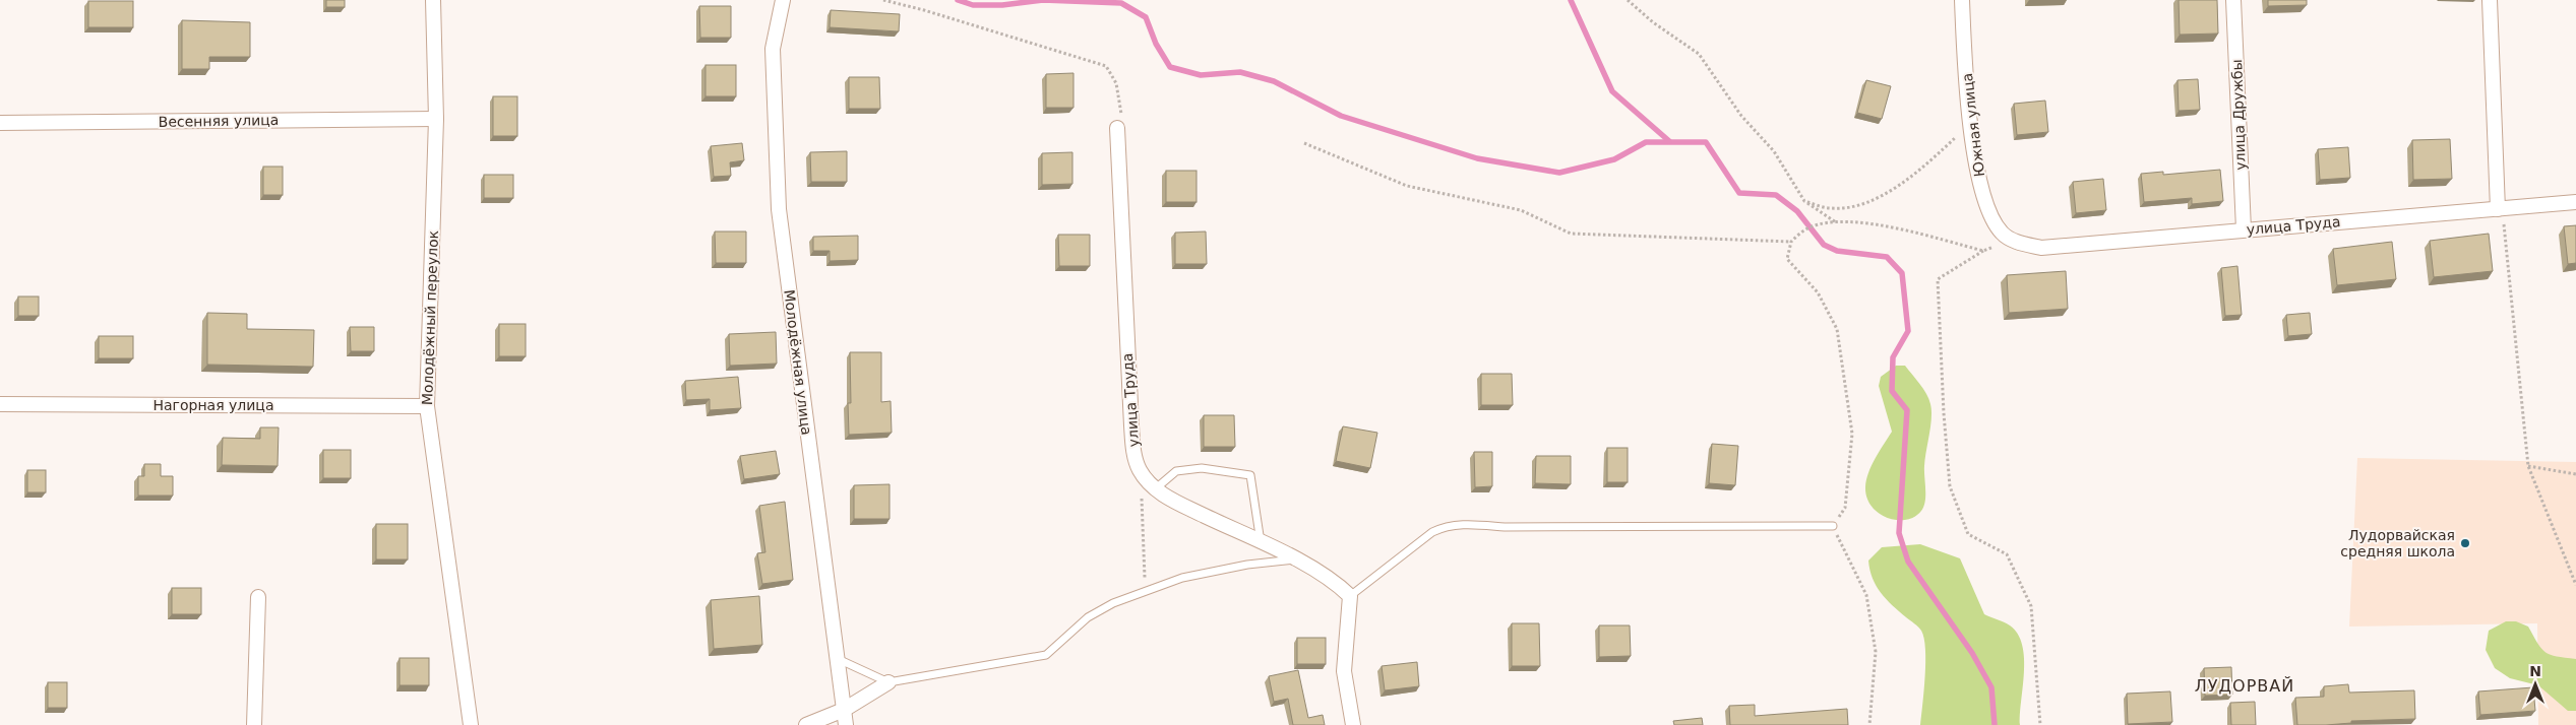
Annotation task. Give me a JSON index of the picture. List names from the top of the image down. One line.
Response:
{"streets":{"street":["улица Дружбы","Весенняя улица","Южная улица","улица Труда","Молодёжный переулок","Молодёжная улица","Нагорная улица"]},"crossings":[["улица Дружбы","улица Труда"],["Весенняя улица","Молодёжный переулок"],["Южная улица","улица Труда"],["Молодёжный переулок","Нагорная улица"]],"districts":["ЛУДОРВАЙ"],"places":["Лудорвайская средняя школа"],"north":"top"}
